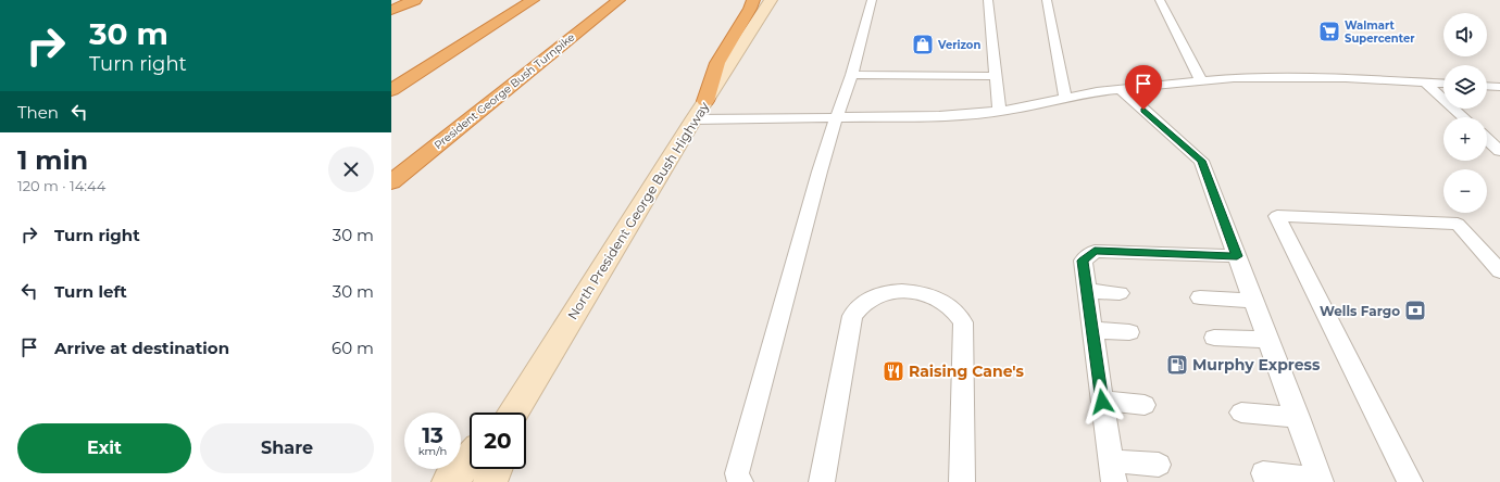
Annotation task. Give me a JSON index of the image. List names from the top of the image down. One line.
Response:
{"streets":{"highway":["President George Bush Turnpike"],"main road":["North President George Bush Highway"]},"places":{"supermarket":["Walmart Supercenter"],"shop":["Verizon"],"bank":["Wells Fargo"],"fuel station":["Murphy Express"],"restaurant":["Raising Cane's"]},"page":{"turn":["30 m","Turn right"],"map_buttons":["+","−"],"then":"Then","heading":["1 min","120 m · 14:44"],"list":[{"name":"Turn right","value":"30 m"},{"name":"Turn left","value":"30 m"},{"name":"Arrive at destination","value":"60 m"}],"speed":"13 km/h","limit":"20","buttons":["Exit","Share"]}}
